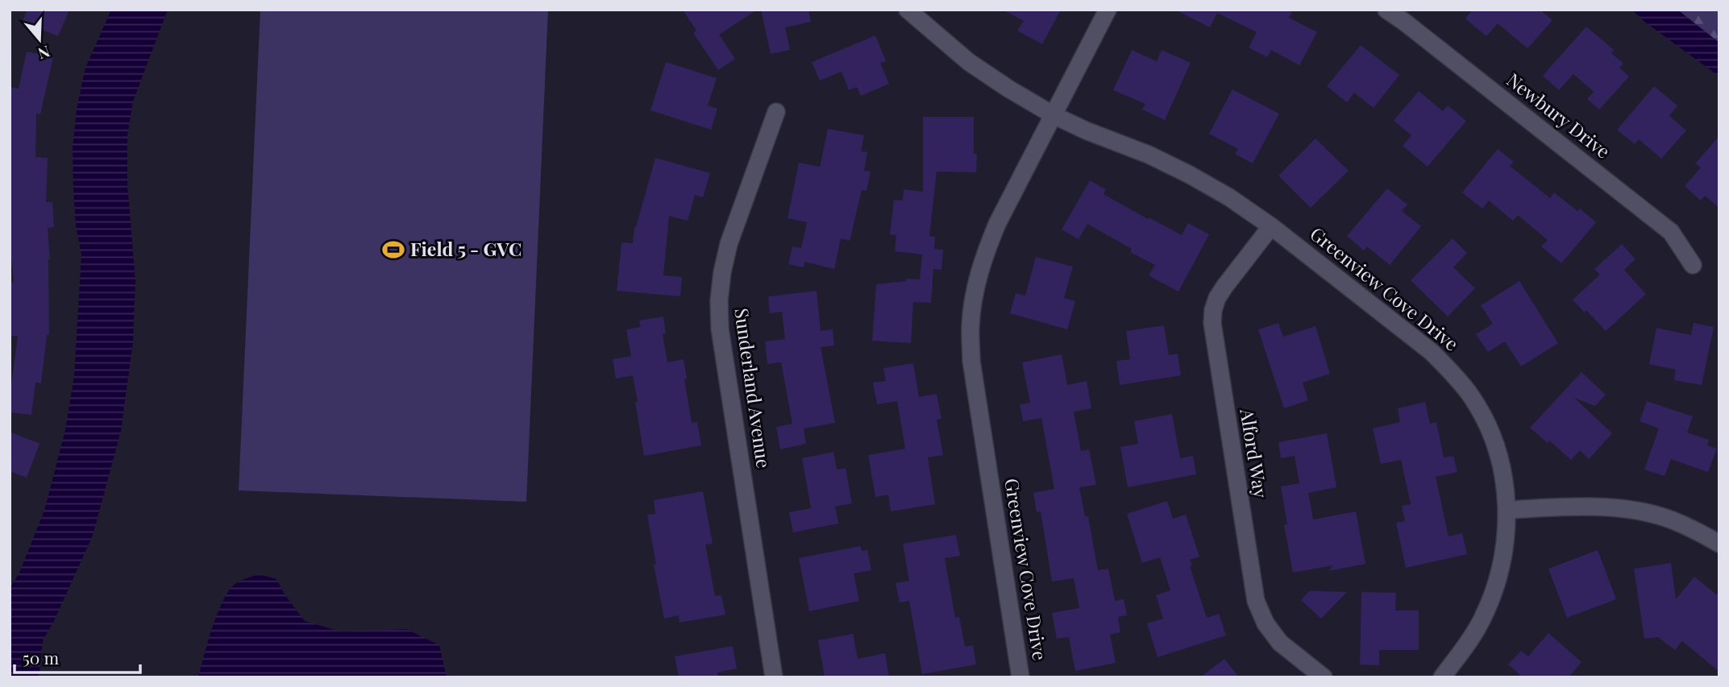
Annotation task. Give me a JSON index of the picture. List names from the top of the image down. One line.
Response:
{"streets":{"street":["Newbury Drive","Greenview Cove Drive","Sunderland Avenue","Alford Way"]},"crossings":[["Greenview Cove Drive","Alford Way"]],"places":{"sports":["Field 5 - GVC"]},"scale_bar":"50 m","north":"bottom"}
